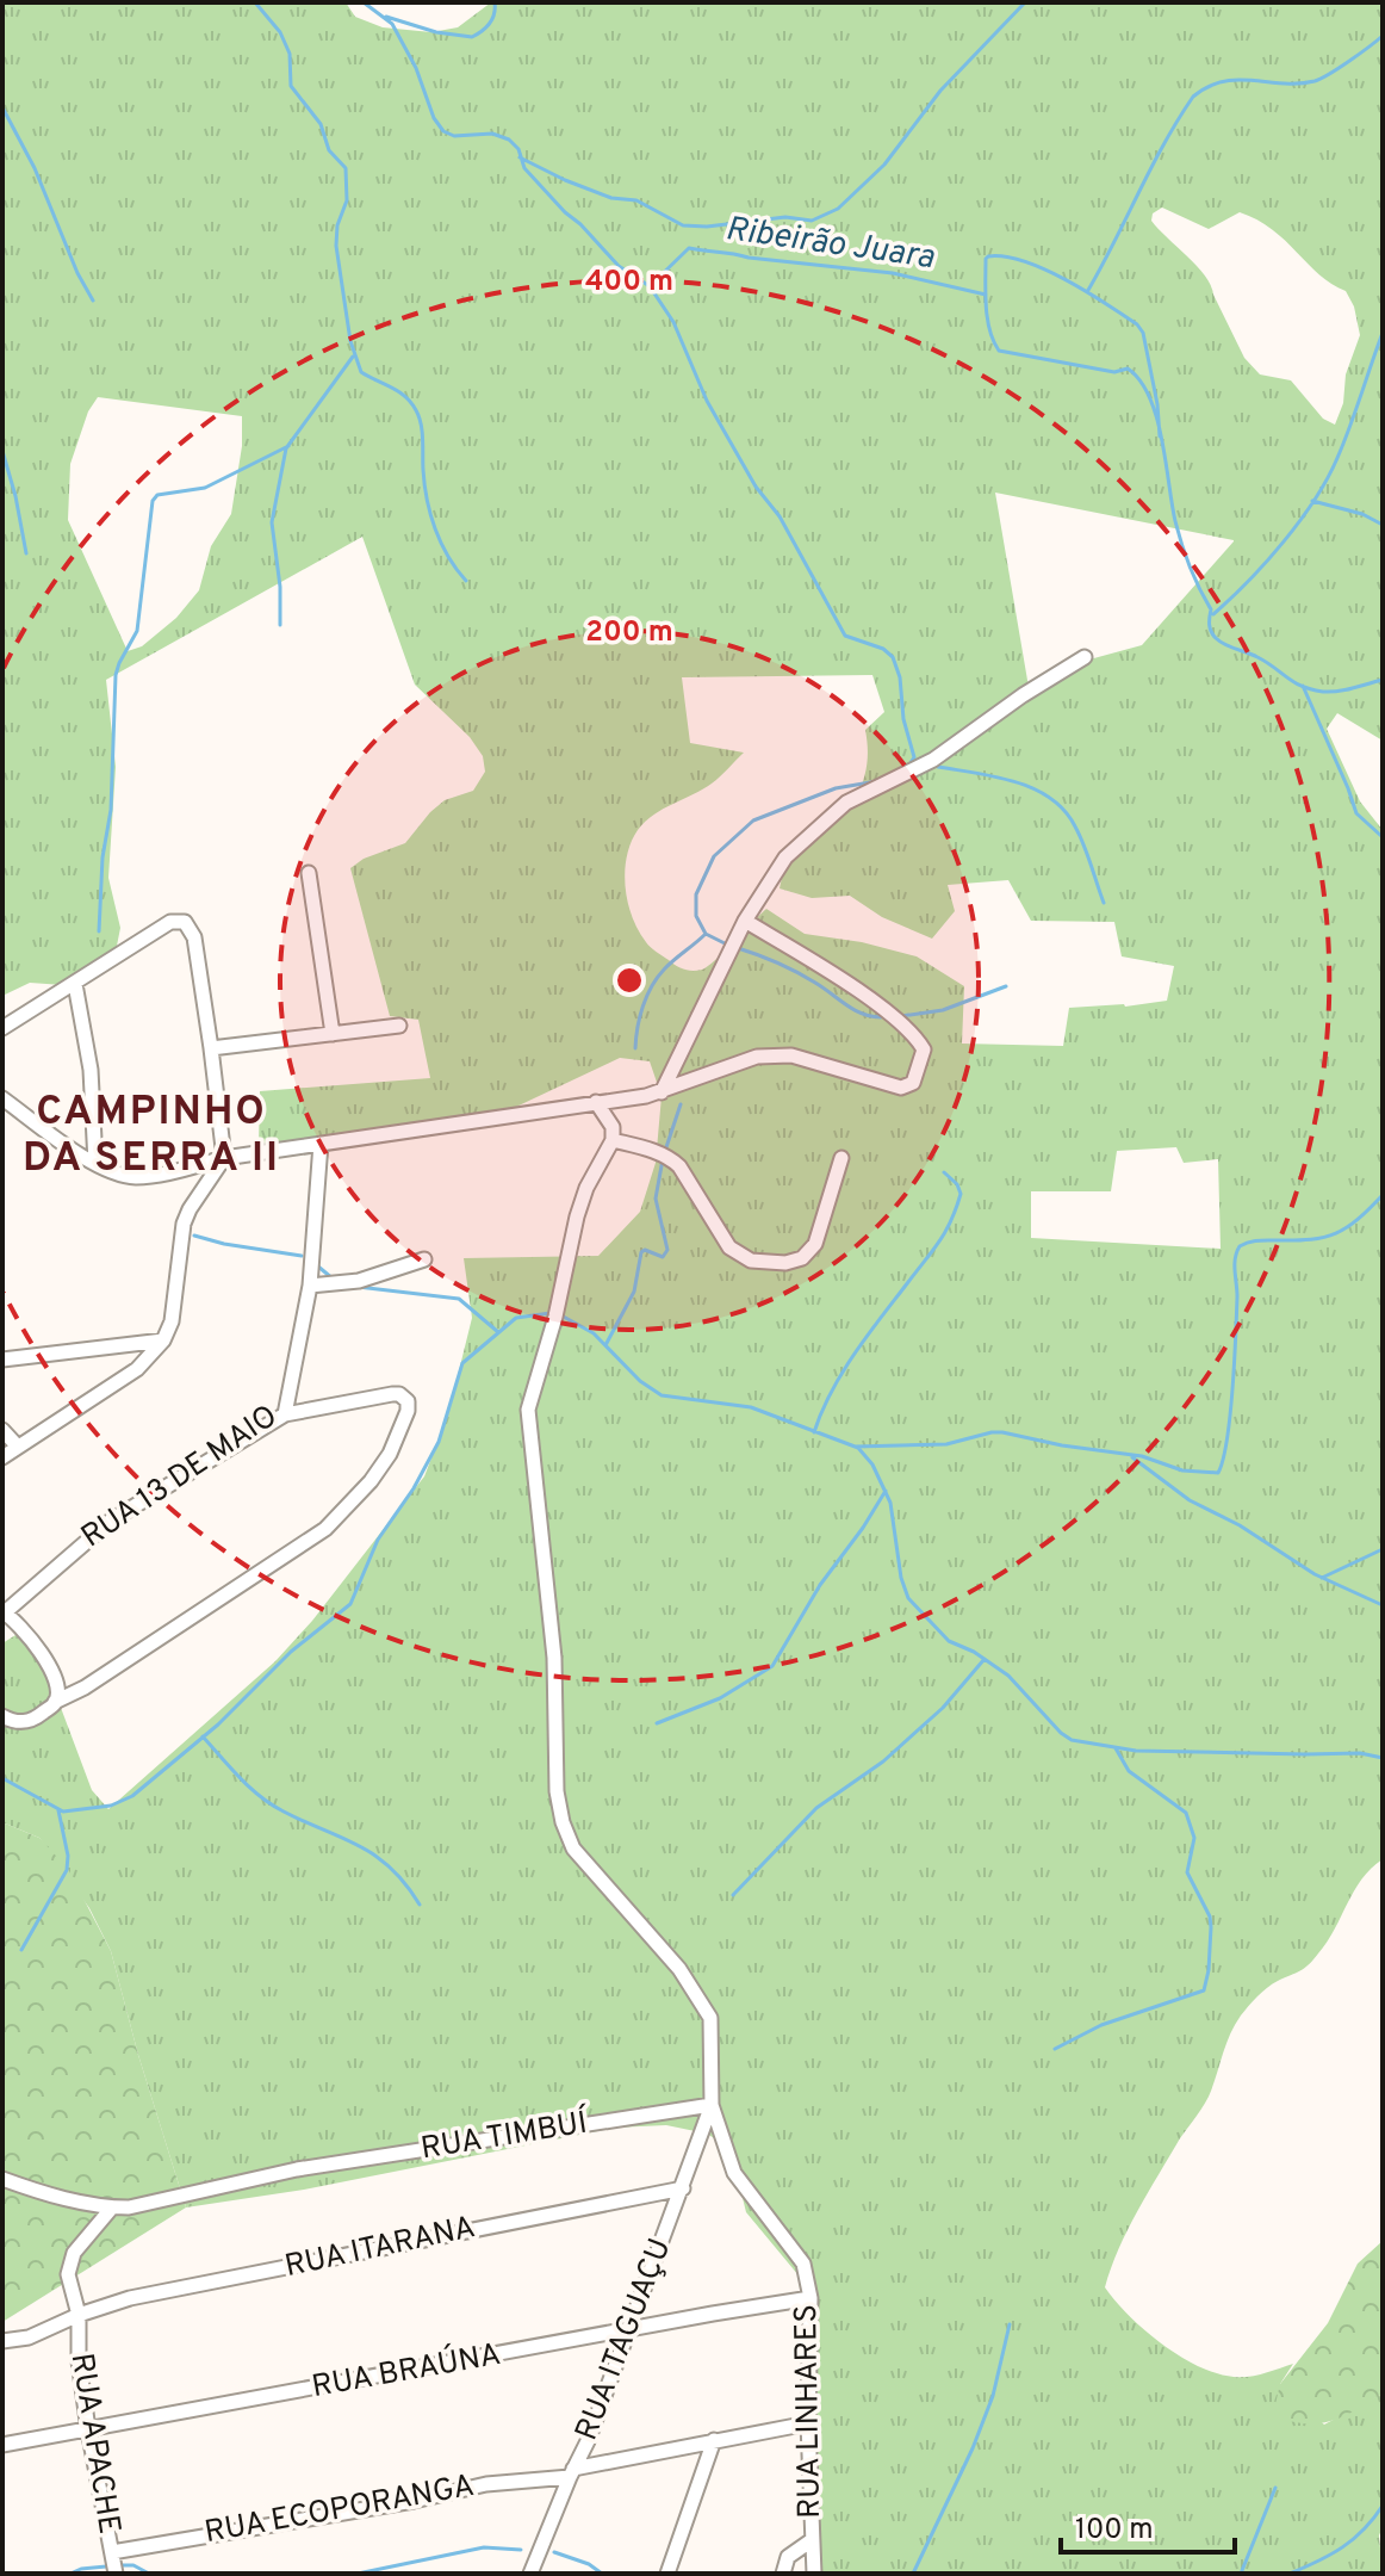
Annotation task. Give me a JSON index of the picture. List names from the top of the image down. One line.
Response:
{"streets":{"street":["RUA 13 DE MAIO","RUA TIMBUÍ","RUA ITARANA","RUA ITAGUAÇU","RUA BRAÚNA","RUA LINHARES","RUA APACHE","RUA ECOPORANGA"]},"crossings":[["RUA TIMBUÍ","RUA ITAGUAÇU"],["RUA TIMBUÍ","RUA LINHARES"],["RUA TIMBUÍ","RUA APACHE"],["RUA ITARANA","RUA ITAGUAÇU"],["RUA ITARANA","RUA APACHE"],["RUA ITAGUAÇU","RUA BRAÚNA"],["RUA ITAGUAÇU","RUA LINHARES"],["RUA ITAGUAÇU","RUA ECOPORANGA"],["RUA BRAÚNA","RUA LINHARES"],["RUA BRAÚNA","RUA APACHE"],["RUA LINHARES","RUA ECOPORANGA"],["RUA APACHE","RUA ECOPORANGA"]],"districts":["CAMPINHO DA SERRA II"],"water":["Ribeirão Juara"],"scale_bar":"100 m","rings":["400 m","200 m"]}
